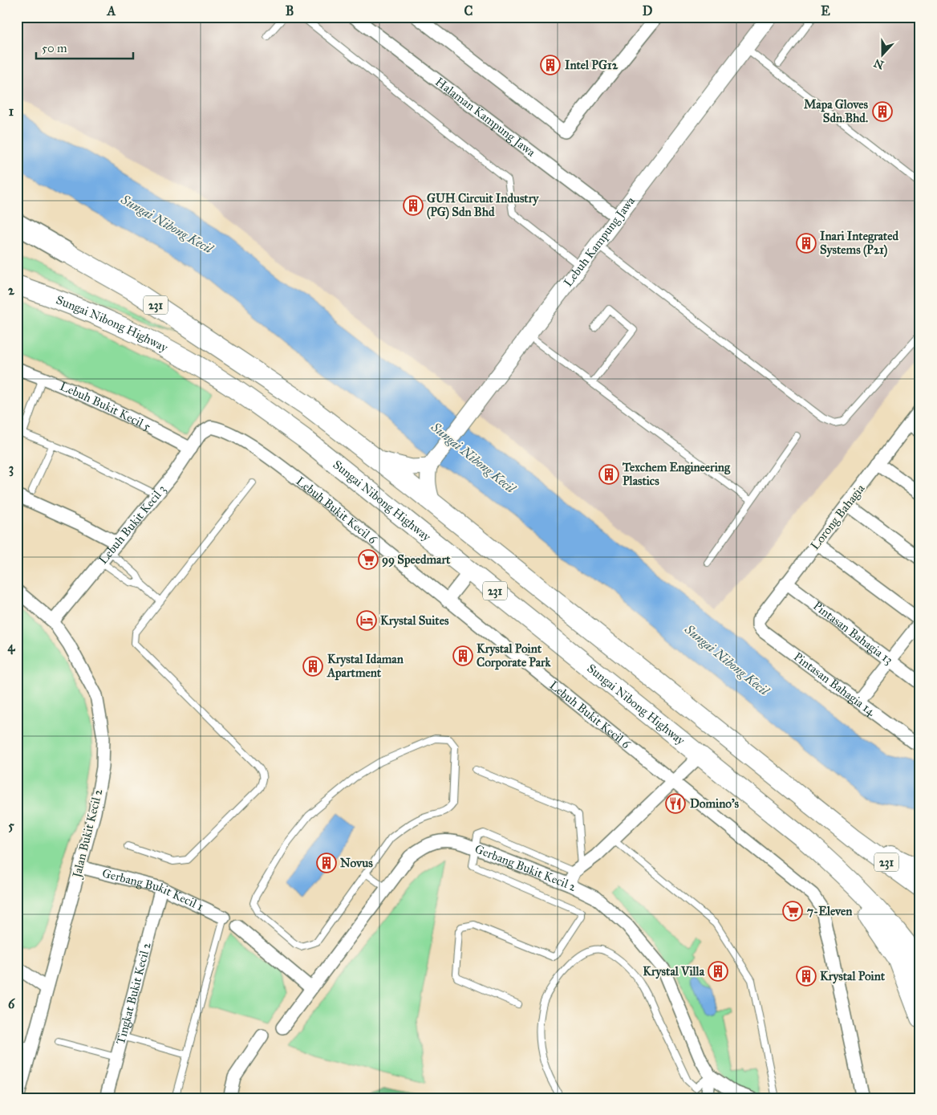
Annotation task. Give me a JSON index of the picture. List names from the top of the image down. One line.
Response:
{"streets":{"main road":["231","Sungai Nibong Highway"],"street":["Halaman Kampung Jawa","Lebuh Kampung Jawa","Lebuh Bukit Kecil 5","Lebuh Bukit Kecil 6","Lorong Bahagia","Lebuh Bukit Kecil 3","Pintasan Bahagia 13","Pintasan Bahagia 14","Jalan Bukit Kecil 2","Gerbang Bukit Kecil 2","Gerbang Bukit Kecil 1","Tingkat Bukit Kecil 2"]},"crossings":[["Halaman Kampung Jawa","Lebuh Kampung Jawa"],["Lebuh Bukit Kecil 5","Lebuh Bukit Kecil 3"],["Lebuh Bukit Kecil 6","Lebuh Bukit Kecil 3"],["Lorong Bahagia","Pintasan Bahagia 13"],["Lorong Bahagia","Pintasan Bahagia 14"],["Lebuh Bukit Kecil 3","Jalan Bukit Kecil 2"],["Jalan Bukit Kecil 2","Gerbang Bukit Kecil 1"],["Gerbang Bukit Kecil 1","Tingkat Bukit Kecil 2"]],"water":["Sungai Nibong Kecil"],"places":{"building":["Intel PG12","Mapa Gloves Sdn.Bhd.","GUH Circuit Industry (PG) Sdn Bhd","Inari Integrated Systems (P21)","Texchem Engineering Plastics","Krystal Point Corporate Park","Krystal Idaman Apartment","Novus","Krystal Villa","Krystal Point"],"supermarket":["99 Speedmart","7-Eleven"],"hotel":["Krystal Suites"],"restaurant":["Domino's"]},"scale_bar":"50 m","north":"bottom","grid":{"columns":["A","B","C","D","E"],"rows":["1","2","3","4","5","6"]}}
